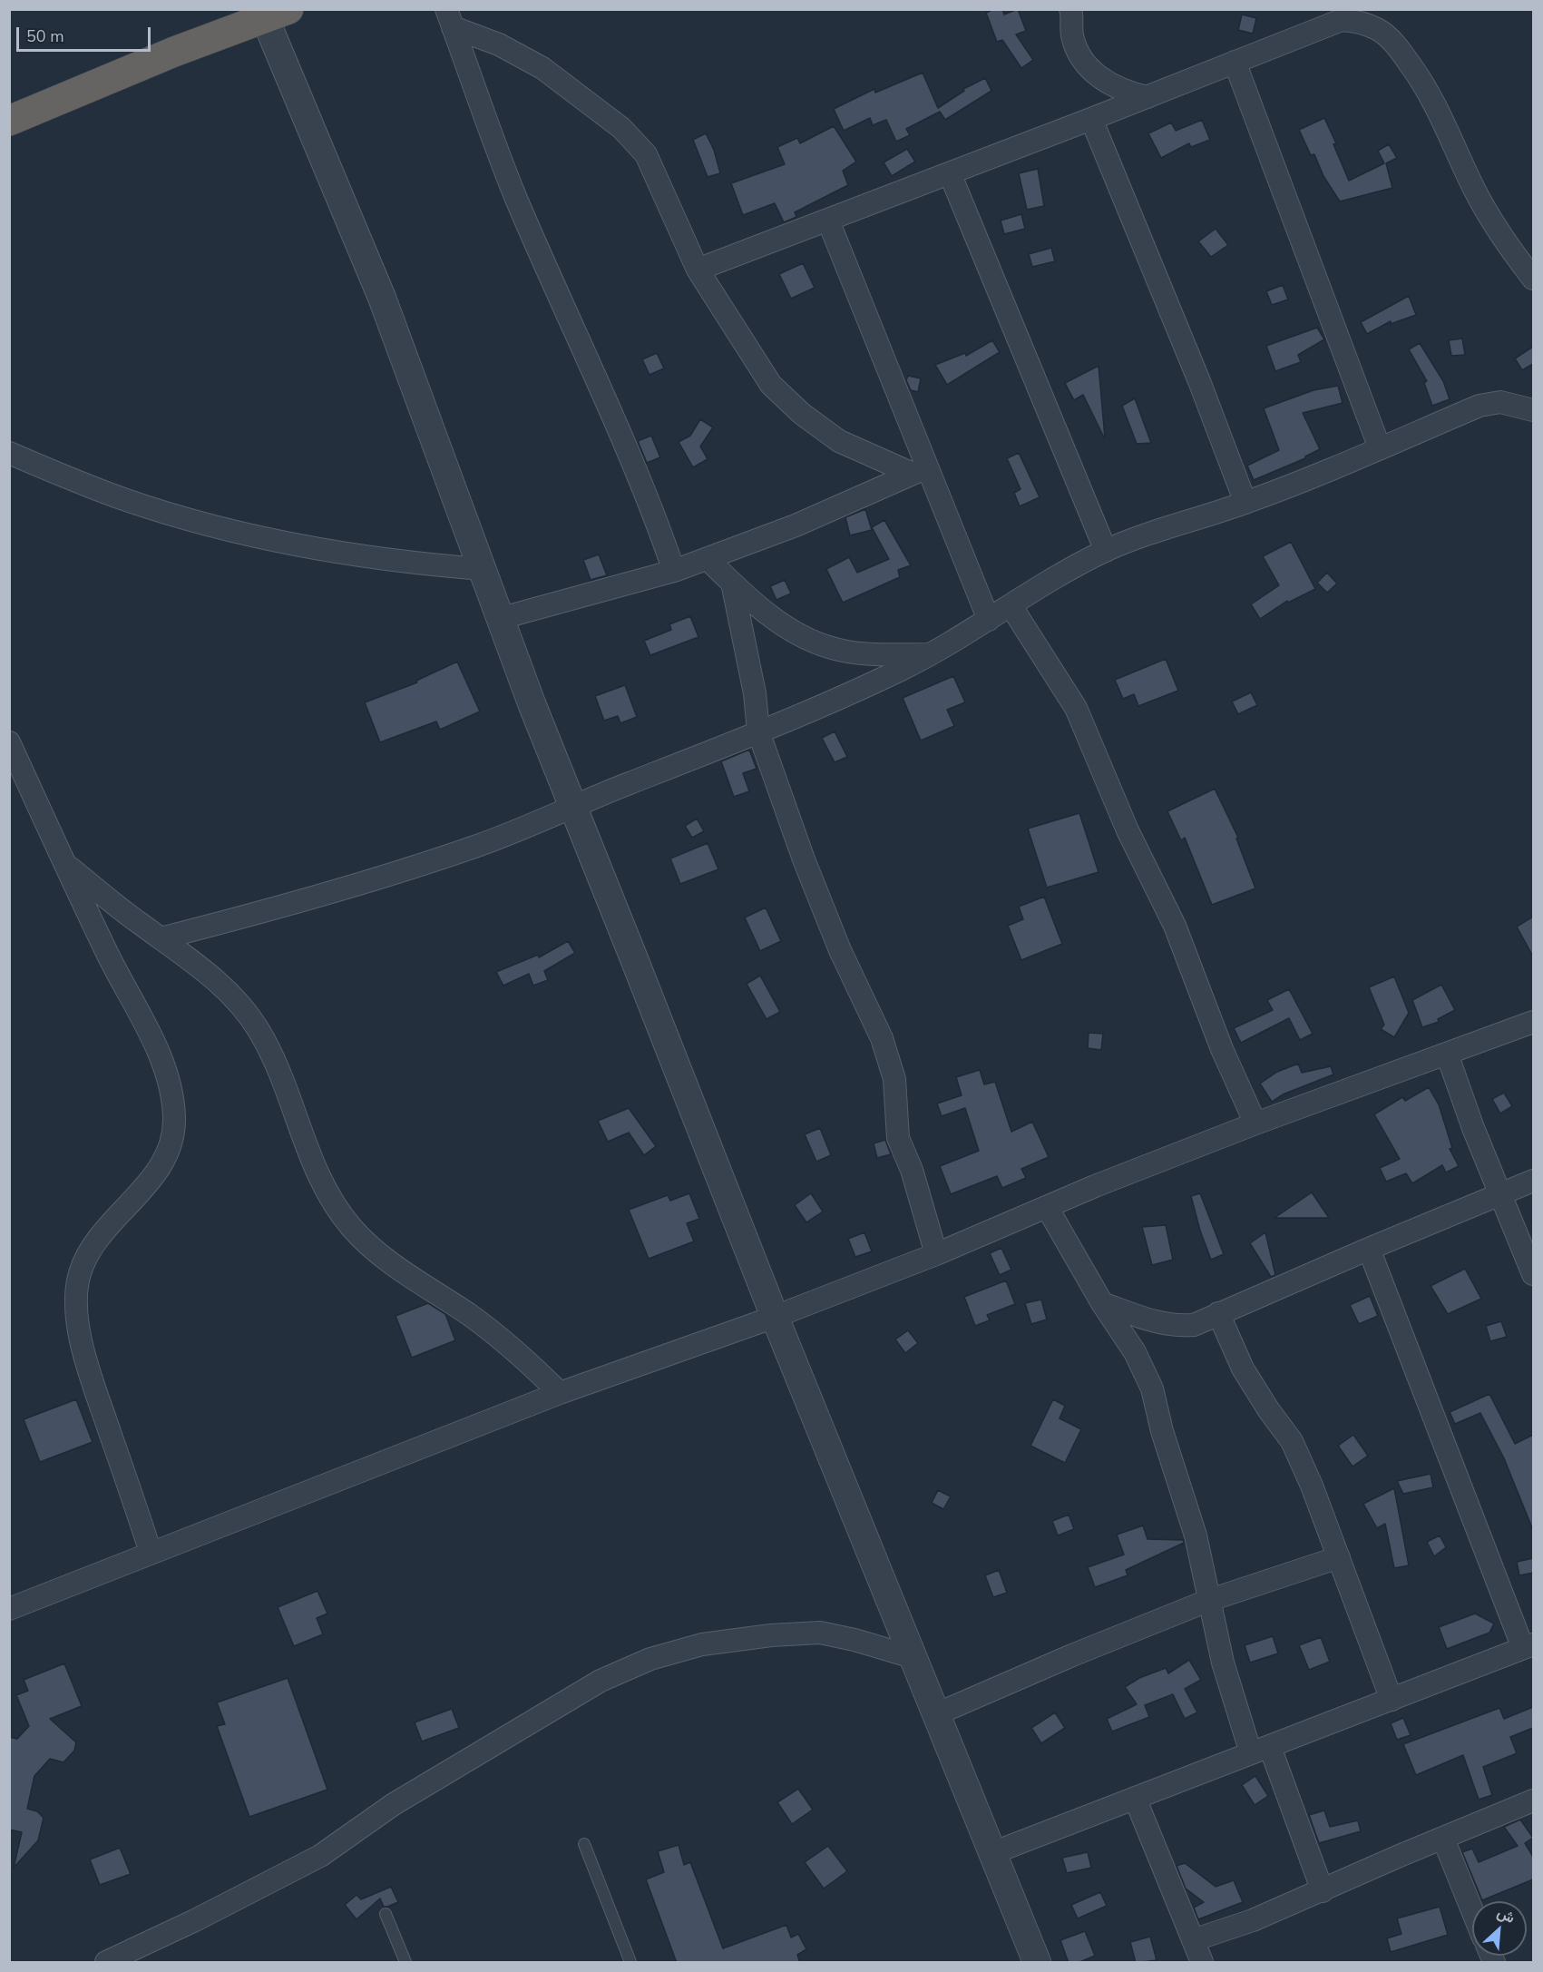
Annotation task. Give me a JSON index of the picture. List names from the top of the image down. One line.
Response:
{"scale_bar":"50 m","north":"top right"}
